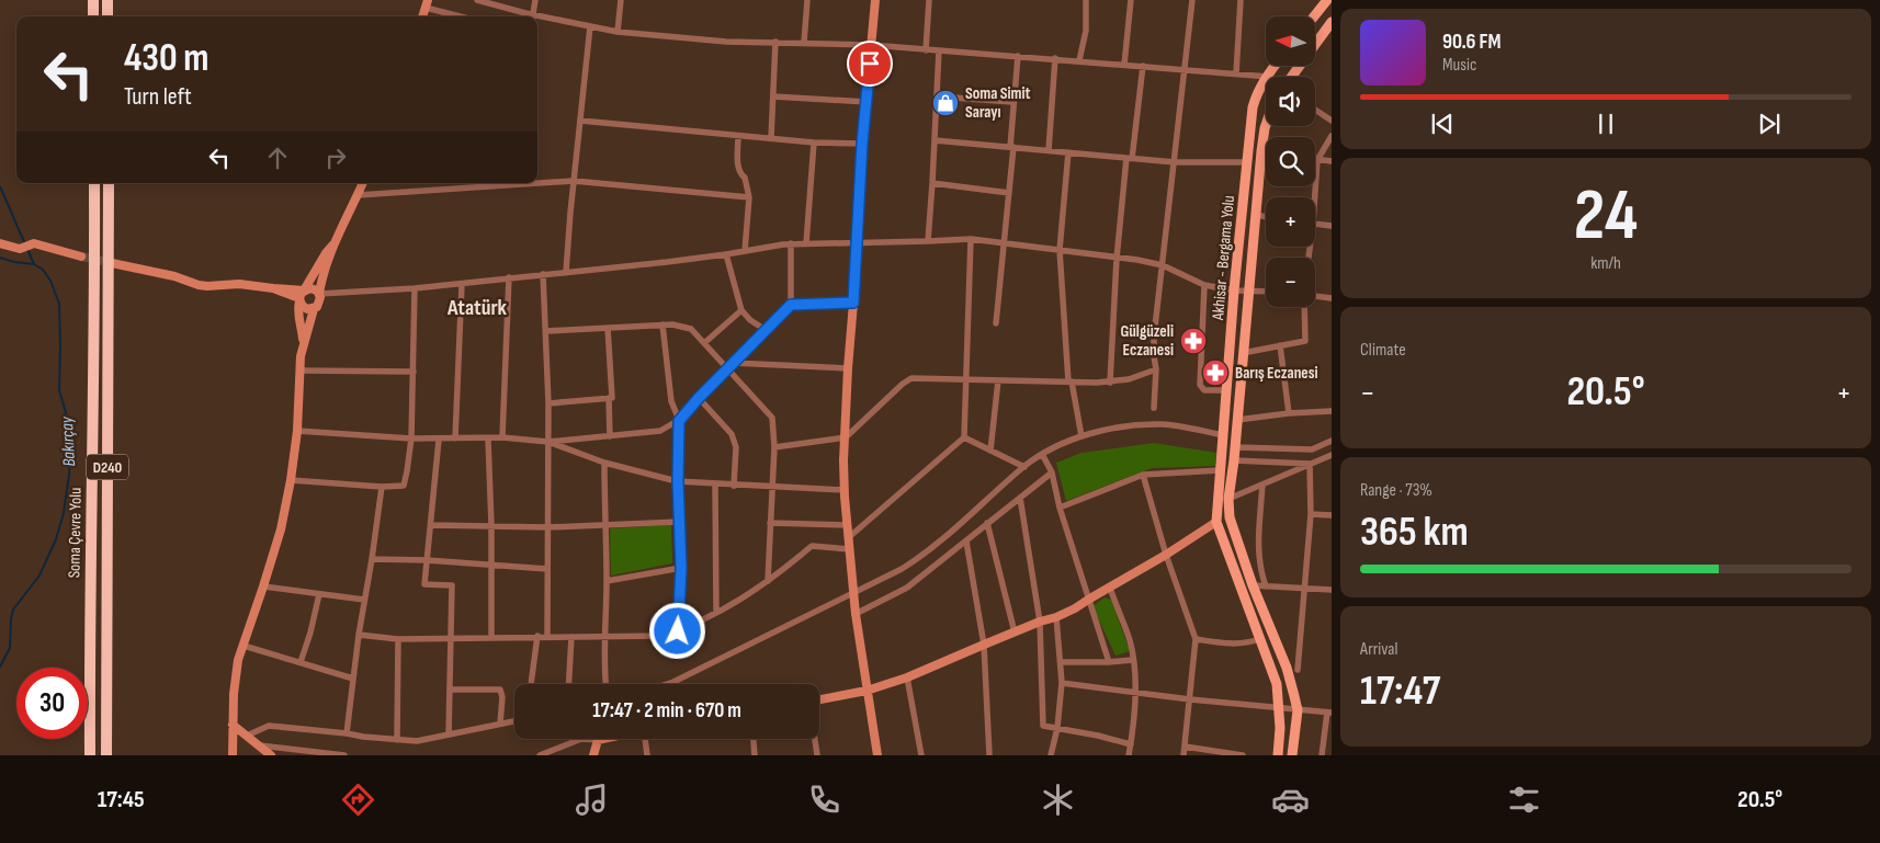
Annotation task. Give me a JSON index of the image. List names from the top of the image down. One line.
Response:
{"streets":{"highway":["D240","Soma Çevre Yolu"],"main road":["Akhisar - Bergama Yolu"]},"districts":["Atatürk"],"water":["Bakırçay"],"places":{"shop":["Soma Simit Sarayı"],"pharmacy":["Gülgüzeli Eczanesi","Barış Eczanesi"]},"north":"left","page":{"map_buttons":["+","−"],"turn":["430 m","Turn left"],"song":["90.6 FM","Music"],"tile":[["24","km/h"],"Climate",["Range · 73%","365 km"],["Arrival","17:47"]],"heat":["−","20.5°","+"],"limit":"30","trip":"17:47 · 2 min · 670 m","tabs":["17:45","20.5°"]}}
